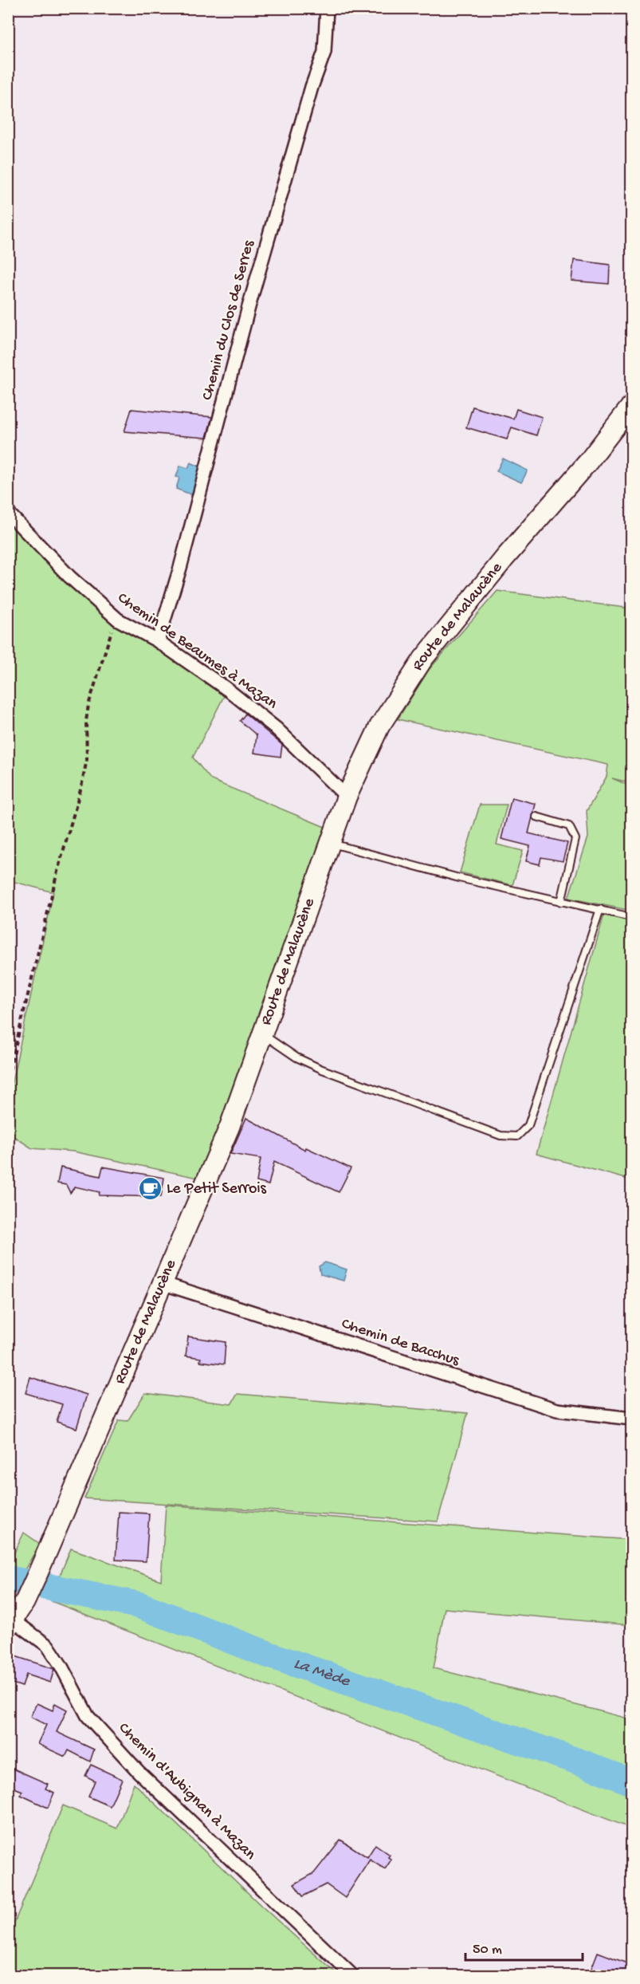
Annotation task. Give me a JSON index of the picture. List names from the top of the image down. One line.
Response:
{"streets":{"main road":["Route de Malaucène"],"street":["Chemin du Clos de Serres","Chemin de Beaumes à Mazan","Chemin de Bacchus","Chemin d'Aubignan à Mazan"]},"crossings":[["Chemin du Clos de Serres","Chemin de Beaumes à Mazan"],["Route de Malaucène","Chemin de Beaumes à Mazan"],["Route de Malaucène","Chemin de Bacchus"],["Route de Malaucène","Chemin d'Aubignan à Mazan"]],"water":["La Mède"],"places":{"cafe":["Le Petit Serrois"]},"scale_bar":"50 m"}
